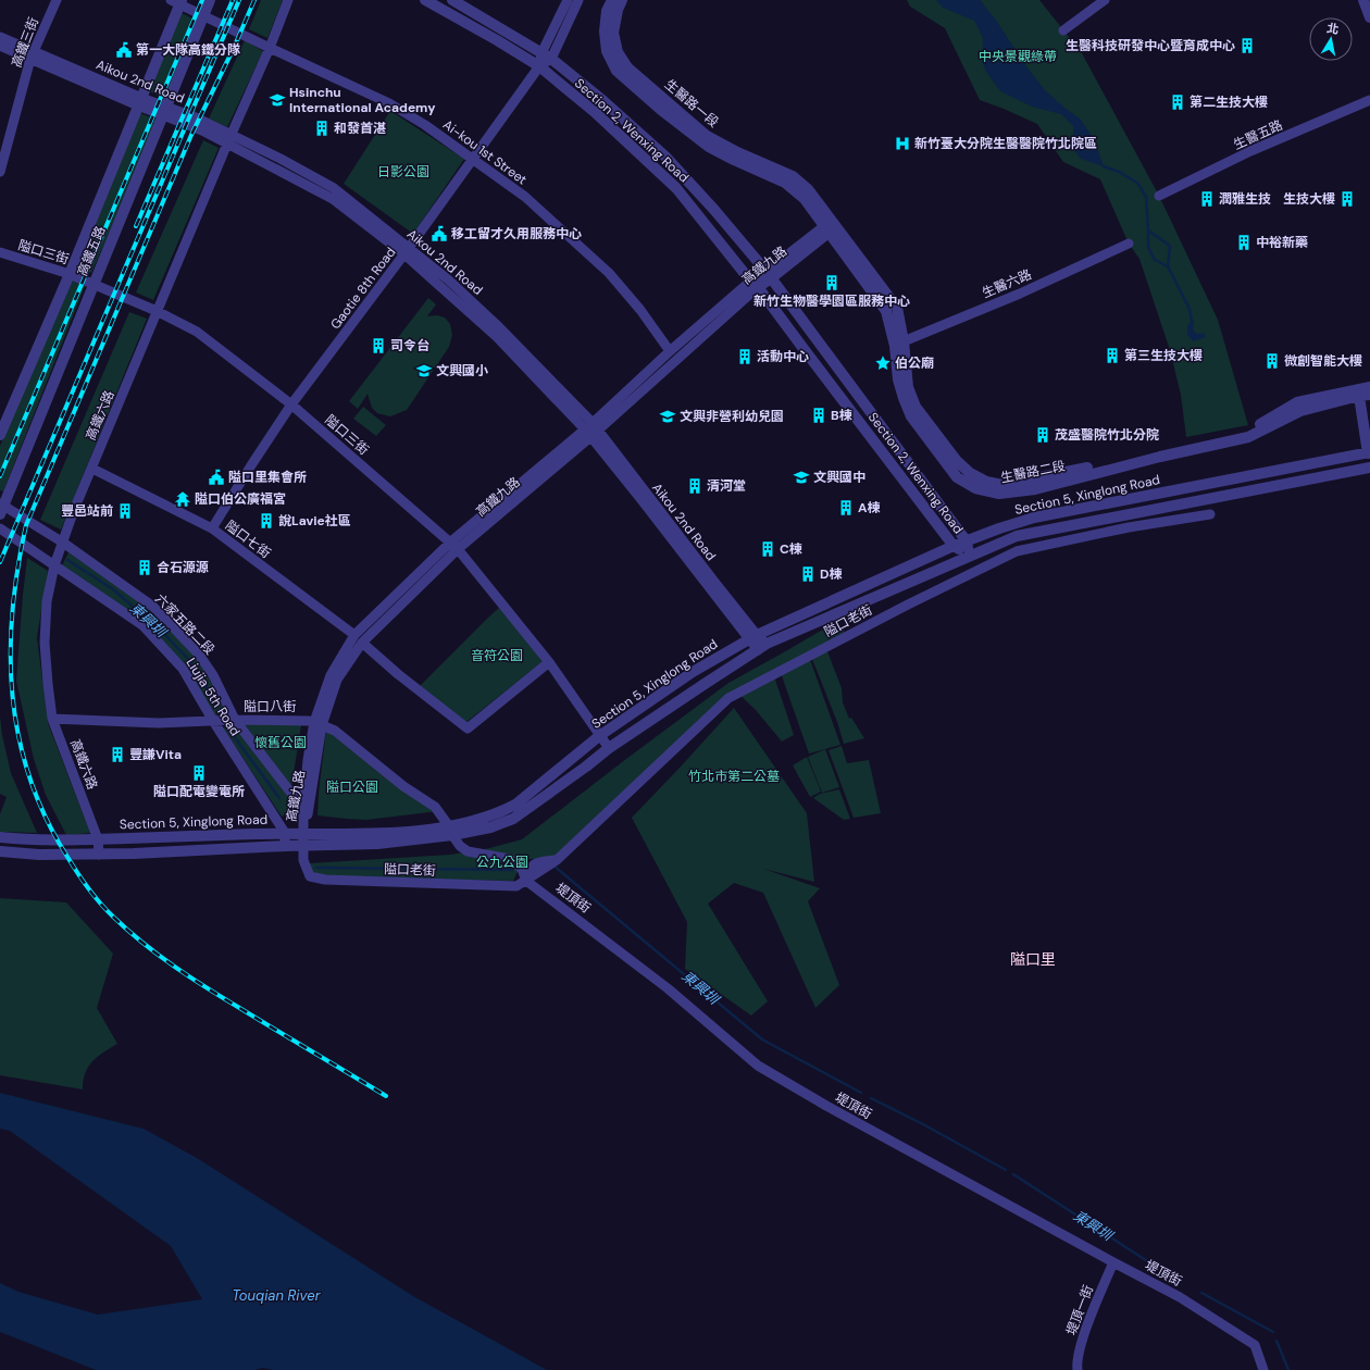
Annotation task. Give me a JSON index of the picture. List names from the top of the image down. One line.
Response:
{"streets":{"street":["高鐵三街","Aikou 2nd Road","生醫路一段","Section 2, Wenxing Road","生醫五路","Ai-kou 1st Street","高鐵五路","隘口三街","高鐵九路","生醫六路","Gaotie 8th Road","高鐵六路","生醫路二段","Section 5, Xinglong Road","隘口七街","隘口老街","六家五路二段","Liujia 5th Road","隘口八街","堤頂街","堤頂一街"]},"crossings":[["高鐵三街","Aikou 2nd Road"],["Aikou 2nd Road","高鐵五路"],["Aikou 2nd Road","高鐵九路"],["Aikou 2nd Road","Gaotie 8th Road"],["Aikou 2nd Road","高鐵六路"],["Aikou 2nd Road","Section 5, Xinglong Road"],["生醫路一段","高鐵九路"],["生醫路一段","生醫路二段"],["Section 2, Wenxing Road","高鐵九路"],["Section 2, Wenxing Road","Gaotie 8th Road"],["Section 2, Wenxing Road","Section 5, Xinglong Road"],["Ai-kou 1st Street","高鐵五路"],["Ai-kou 1st Street","高鐵九路"],["Ai-kou 1st Street","Gaotie 8th Road"],["Ai-kou 1st Street","高鐵六路"],["高鐵五路","隘口三街"],["高鐵五路","六家五路二段"],["隘口三街","高鐵九路"],["隘口三街","Gaotie 8th Road"],["隘口三街","高鐵六路"],["隘口三街","Section 5, Xinglong Road"],["高鐵九路","生醫路二段"],["高鐵九路","Section 5, Xinglong Road"],["高鐵九路","隘口七街"],["高鐵九路","六家五路二段"],["高鐵九路","隘口八街"],["生醫六路","生醫路二段"],["Gaotie 8th Road","隘口七街"],["高鐵六路","Section 5, Xinglong Road"],["高鐵六路","隘口七街"],["高鐵六路","六家五路二段"],["高鐵六路","Liujia 5th Road"],["高鐵六路","隘口八街"],["Section 5, Xinglong Road","隘口老街"],["Section 5, Xinglong Road","Liujia 5th Road"],["Section 5, Xinglong Road","隘口八街"],["隘口老街","堤頂街"],["六家五路二段","隘口八街"],["Liujia 5th Road","隘口八街"],["堤頂街","堤頂一街"]],"districts":["隘口里"],"water":["東興圳","Touqian River"],"parks":["中央景觀綠帶","日影公園","音符公園","懷舊公園","竹北市第二公墓","隘口公園","公九公園"],"places":{"building":["生醫科技研發中心暨育成中心","第二生技大樓","和發首湛","潤雅生技","生技大樓","中裕新藥","新竹生物醫學園區服務中心","司令台","第三生技大樓","活動中心","微創智能大樓","B棟","茂盛醫院竹北分院","清河堂","A棟","豐邑站前","說Lavie社區","C棟","合石源源","D棟","豐謙Vita","隘口配電變電所"],"public building":["第一大隊高鐵分隊","移工留才久用服務中心","隘口里集會所"],"school or university":["Hsinchu International Academy","文興國小","文興非營利幼兒園","文興國中"],"hospital":["新竹臺大分院生醫醫院竹北院區"],"place":["伯公廟"],"temple":["隘口伯公廣福宮"]},"north":"top"}
